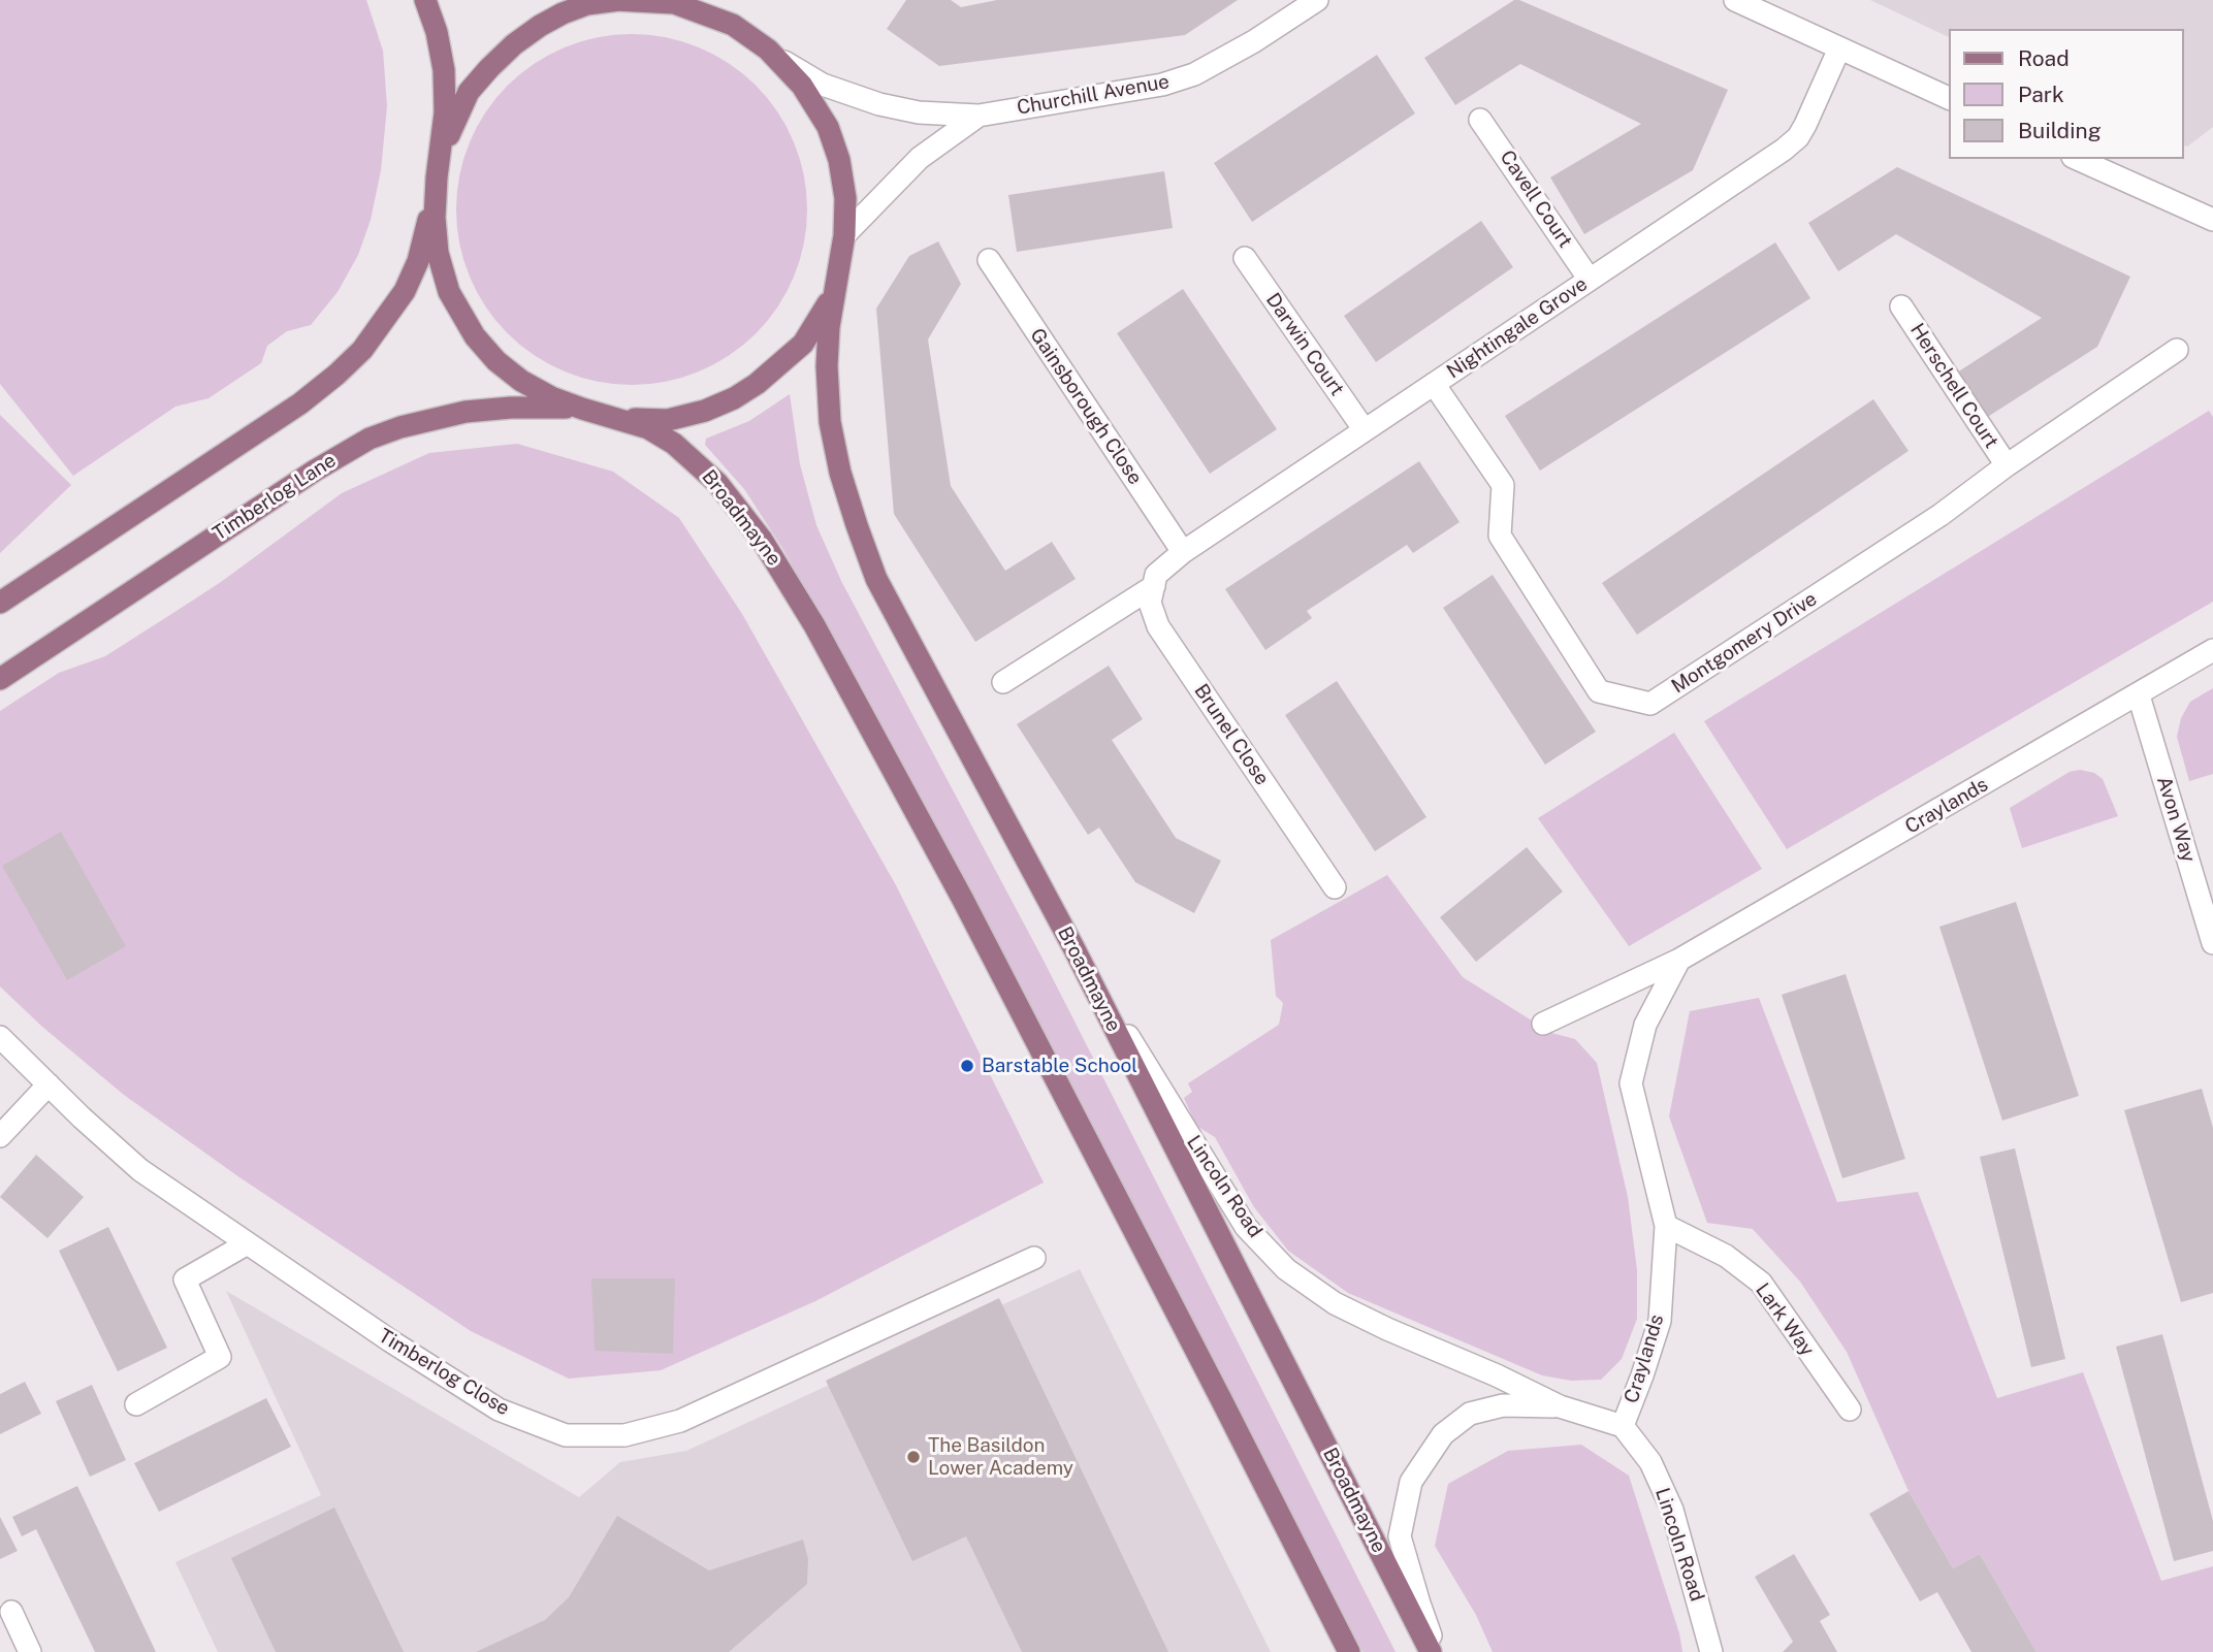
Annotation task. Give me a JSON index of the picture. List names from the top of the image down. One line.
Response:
{"streets":{"main road":["Timberlog Lane","Broadmayne"],"street":["Churchill Avenue","Cavell Court","Nightingale Grove","Darwin Court","Herschell Court","Gainsborough Close","Montgomery Drive","Brunel Close","Craylands","Avon Way","Lincoln Road","Lark Way","Timberlog Close"]},"crossings":[["Churchill Avenue","Broadmayne"],["Cavell Court","Nightingale Grove"],["Nightingale Grove","Darwin Court"],["Nightingale Grove","Gainsborough Close"],["Nightingale Grove","Montgomery Drive"],["Nightingale Grove","Brunel Close"],["Herschell Court","Montgomery Drive"],["Timberlog Lane","Broadmayne"],["Broadmayne","Lincoln Road"],["Craylands","Avon Way"],["Craylands","Lincoln Road"],["Craylands","Lark Way"]],"places":["Barstable School","The Basildon Lower Academy"],"legend":["Road","Park","Building"]}
